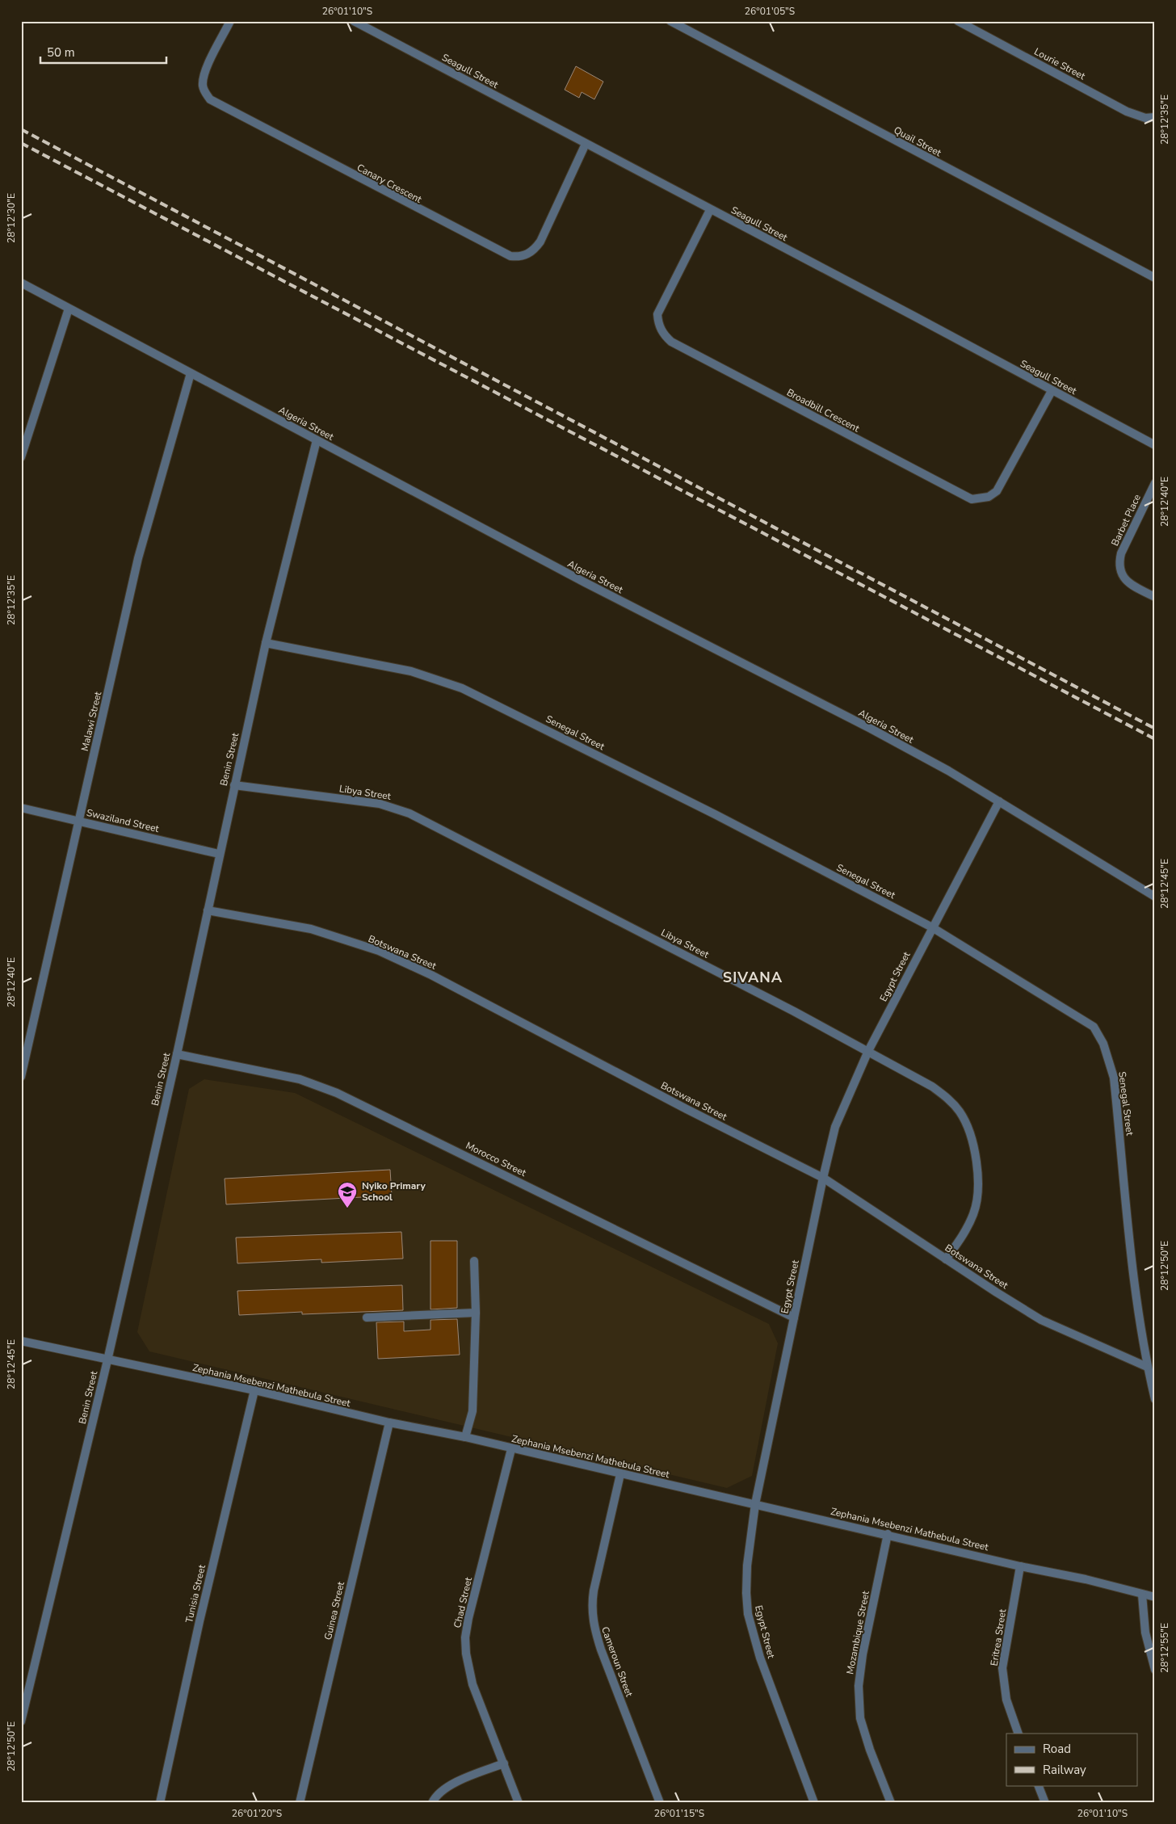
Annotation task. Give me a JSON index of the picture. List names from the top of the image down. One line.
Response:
{"streets":{"street":["Lourie Street","Seagull Street","Quail Street","Canary Crescent","Broadbill Crescent","Algeria Street","Barbet Place","Malawi Street","Senegal Street","Benin Street","Libya Street","Swaziland Street","Botswana Street","Egypt Street","Morocco Street","Zephania Msebenzi Mathebula Street","Tunisia Street","Chad Street","Guinea Street","Mozambique Street","Eritrea Street","Cameroun Street"]},"crossings":[["Seagull Street","Canary Crescent"],["Seagull Street","Broadbill Crescent"],["Algeria Street","Malawi Street"],["Algeria Street","Benin Street"],["Algeria Street","Egypt Street"],["Malawi Street","Swaziland Street"],["Senegal Street","Benin Street"],["Senegal Street","Botswana Street"],["Senegal Street","Egypt Street"],["Benin Street","Libya Street"],["Benin Street","Swaziland Street"],["Benin Street","Botswana Street"],["Benin Street","Morocco Street"],["Benin Street","Zephania Msebenzi Mathebula Street"],["Libya Street","Botswana Street"],["Libya Street","Egypt Street"],["Botswana Street","Egypt Street"],["Egypt Street","Morocco Street"],["Egypt Street","Zephania Msebenzi Mathebula Street"],["Zephania Msebenzi Mathebula Street","Tunisia Street"],["Zephania Msebenzi Mathebula Street","Chad Street"],["Zephania Msebenzi Mathebula Street","Guinea Street"],["Zephania Msebenzi Mathebula Street","Mozambique Street"],["Zephania Msebenzi Mathebula Street","Eritrea Street"],["Zephania Msebenzi Mathebula Street","Cameroun Street"]],"districts":["SIVANA"],"places":{"school or university":["Nyiko Primary School"]},"legend":["Road","Railway"],"scale_bar":"50 m","coordinates":["26°01'10\"S","26°01'05\"S","28°12'35\"E","28°12'30\"E","28°12'40\"E","28°12'45\"E","28°12'50\"E","28°12'55\"E","26°01'20\"S","26°01'15\"S"]}
